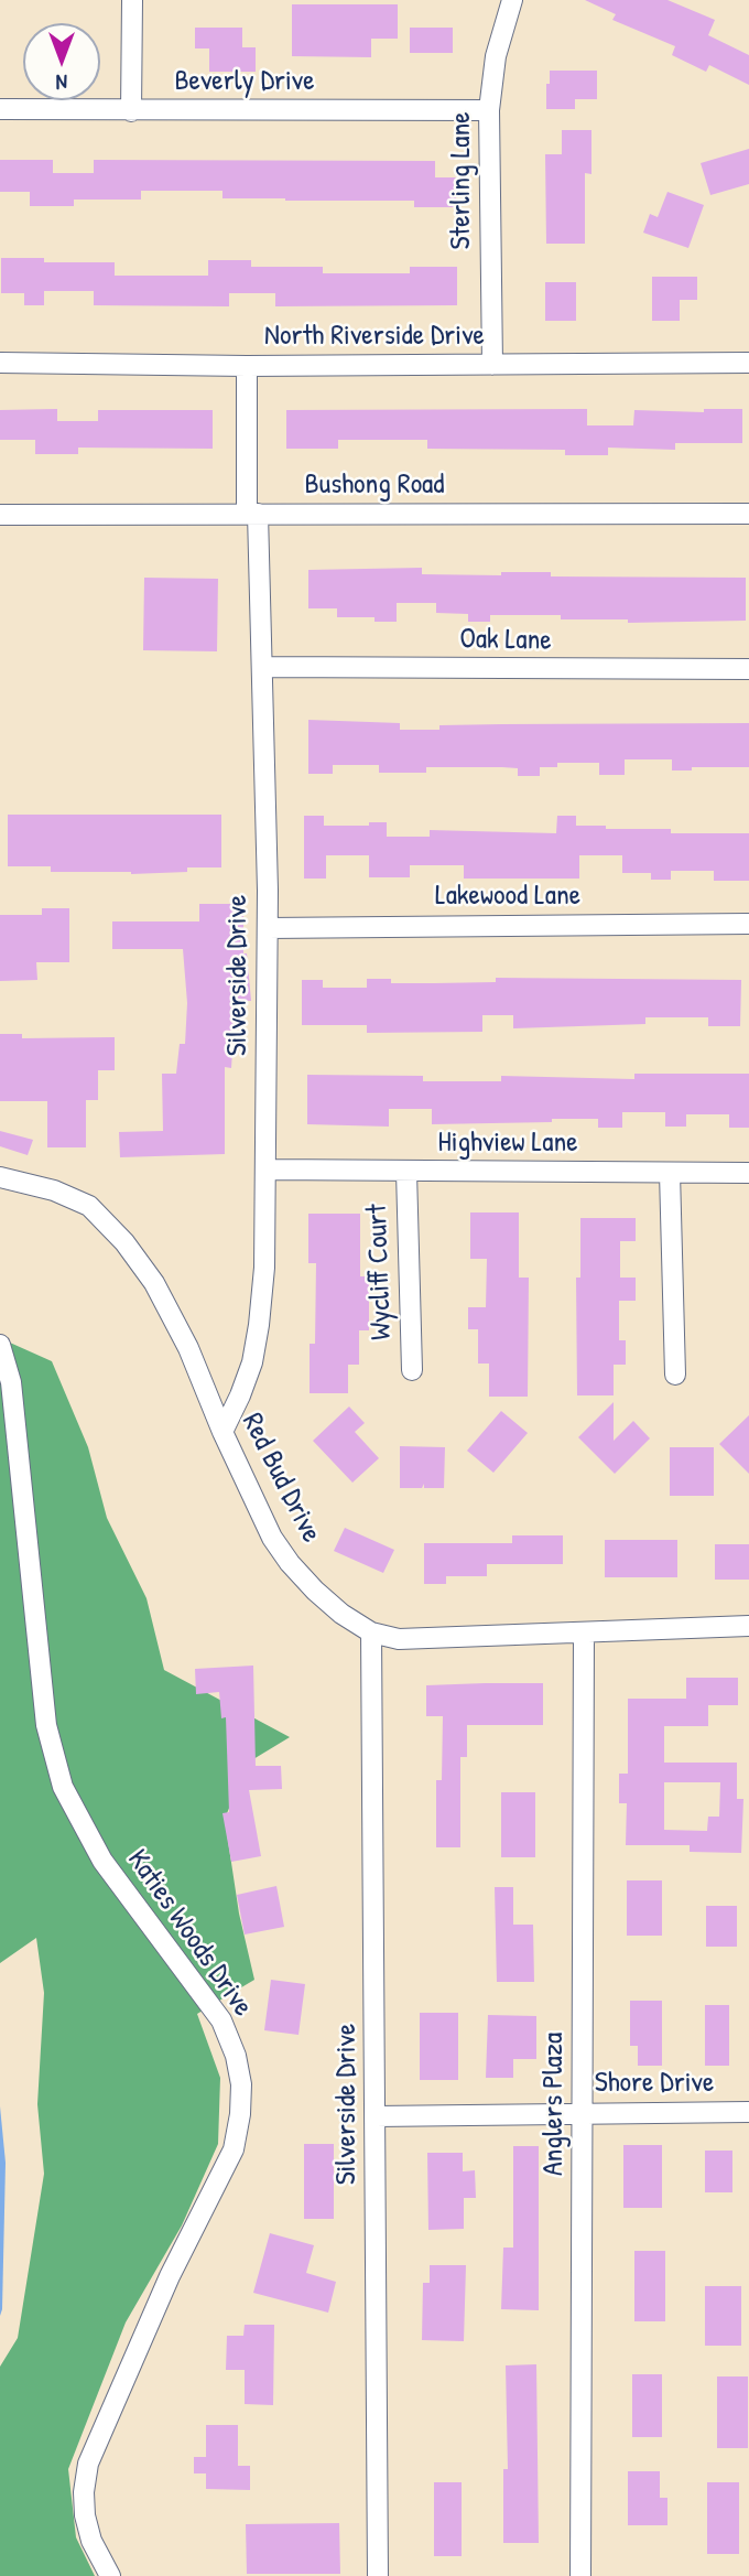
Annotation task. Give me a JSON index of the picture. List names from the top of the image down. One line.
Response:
{"streets":{"street":["Beverly Drive","Sterling Lane","North Riverside Drive","Bushong Road","Oak Lane","Lakewood Lane","Silverside Drive","Highview Lane","Wycliff Court","Red Bud Drive","Katies Woods Drive","Shore Drive","Anglers Plaza"]},"crossings":[["Beverly Drive","Sterling Lane"],["Sterling Lane","North Riverside Drive"],["North Riverside Drive","Silverside Drive"],["Bushong Road","Silverside Drive"],["Oak Lane","Silverside Drive"],["Lakewood Lane","Silverside Drive"],["Silverside Drive","Highview Lane"],["Silverside Drive","Red Bud Drive"],["Silverside Drive","Shore Drive"],["Highview Lane","Wycliff Court"],["Red Bud Drive","Anglers Plaza"],["Shore Drive","Anglers Plaza"]],"north":"bottom"}
